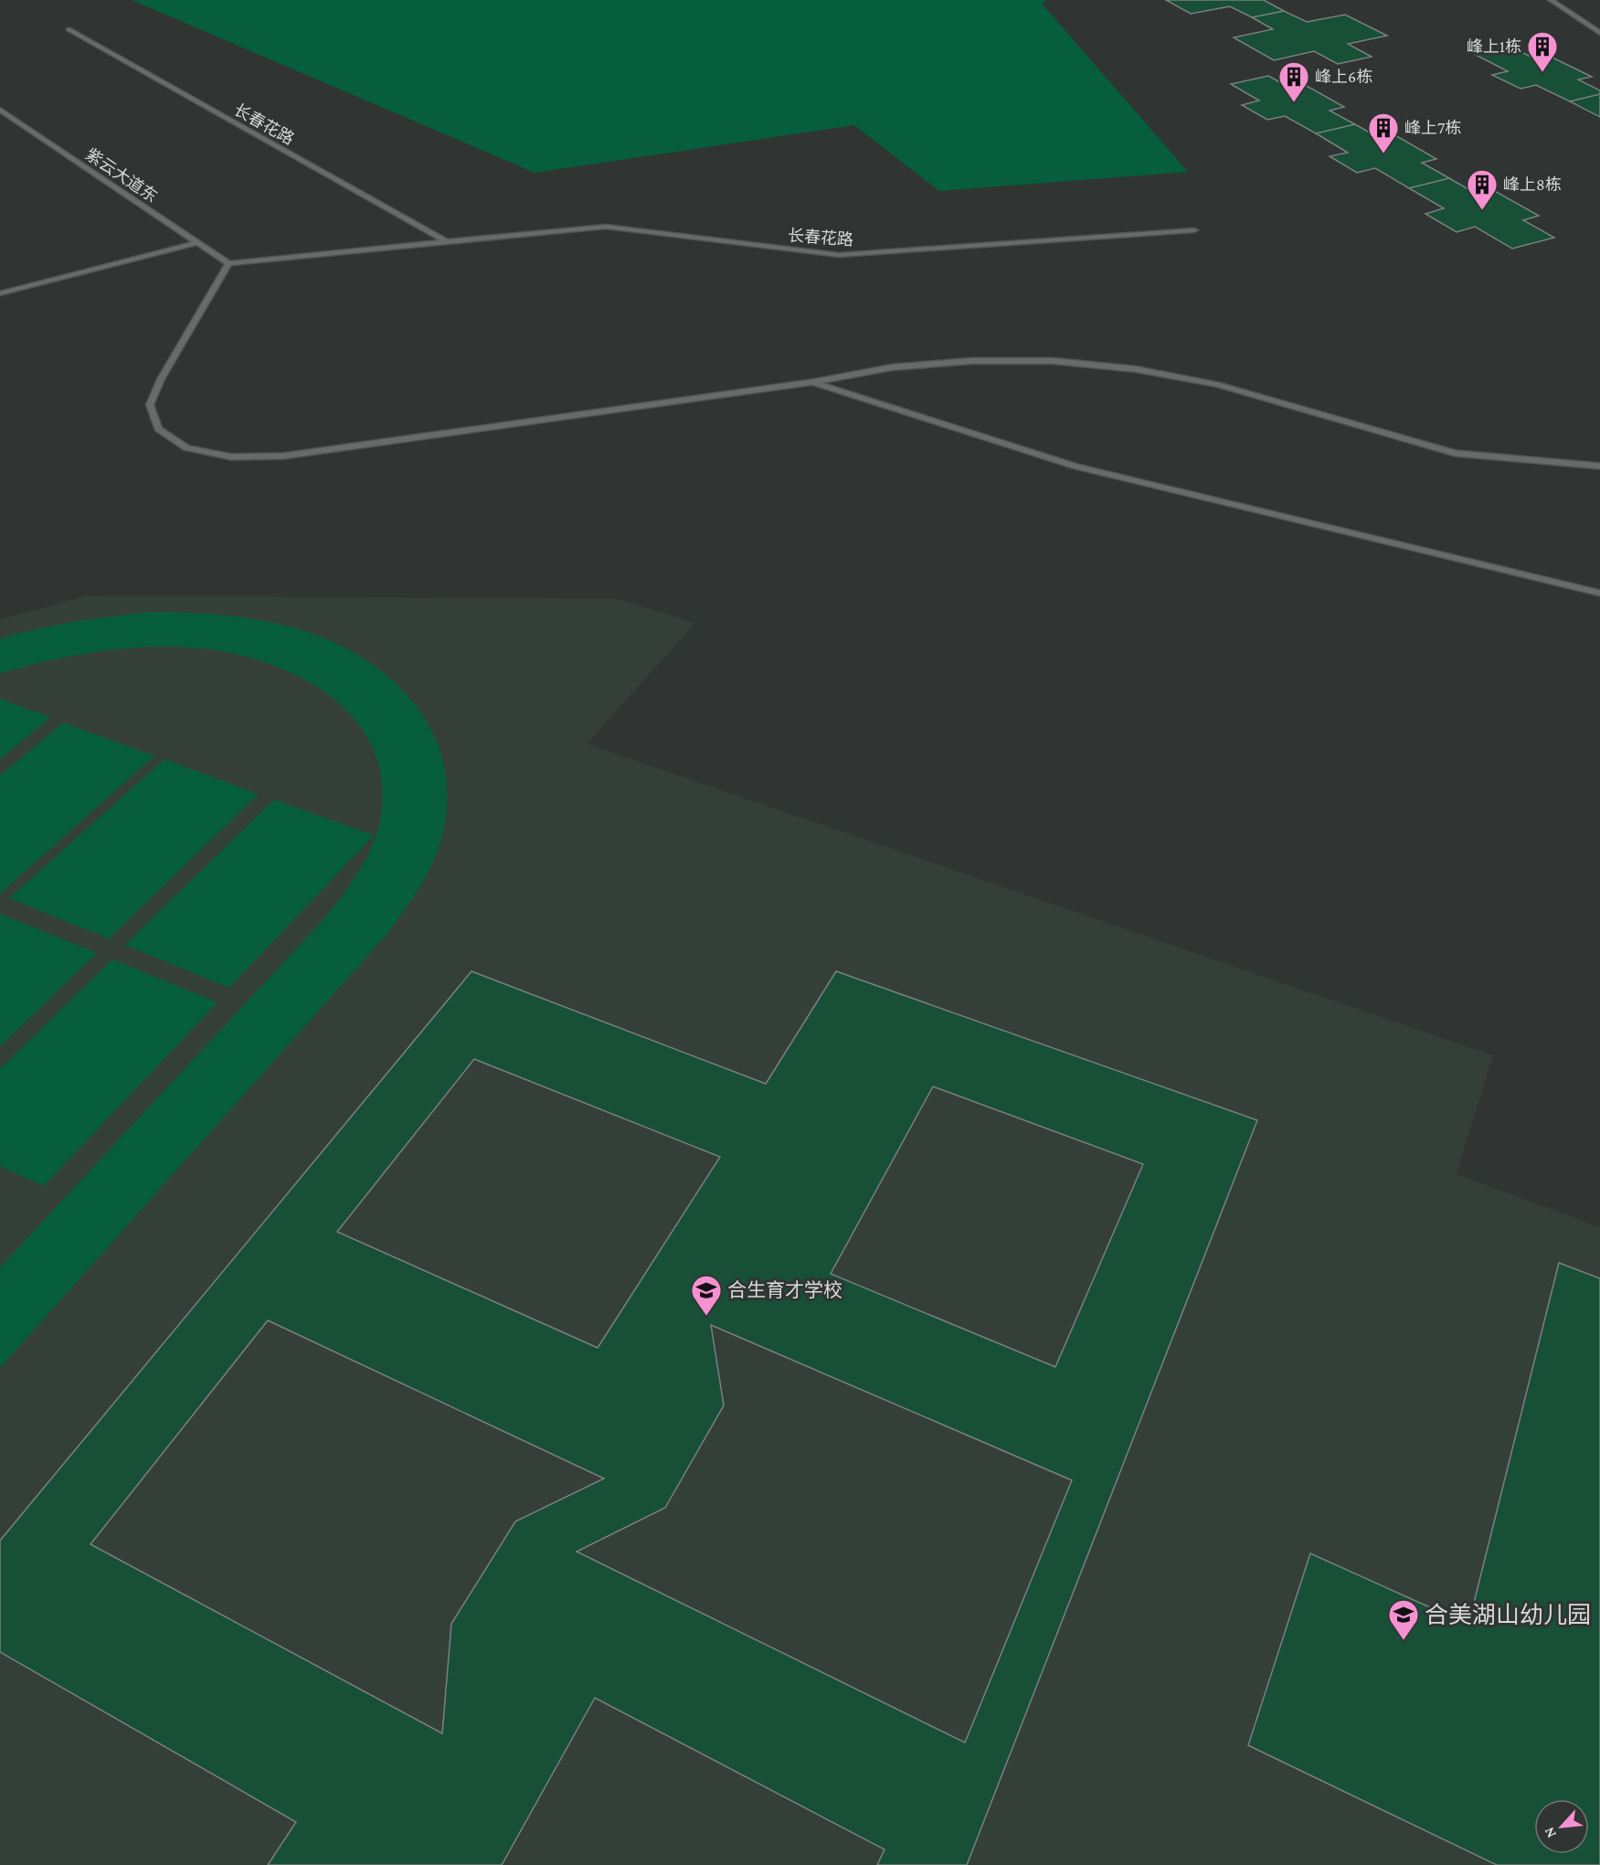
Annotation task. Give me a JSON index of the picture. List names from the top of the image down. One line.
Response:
{"streets":{"lane":["长春花路","紫云大道东"]},"crossings":[["长春花路","紫云大道东"]],"places":{"building":["峰上1栋","峰上6栋","峰上7栋","峰上8栋"],"school or university":["合生育才学校","合美湖山幼儿园"]},"north":"bottom left"}
